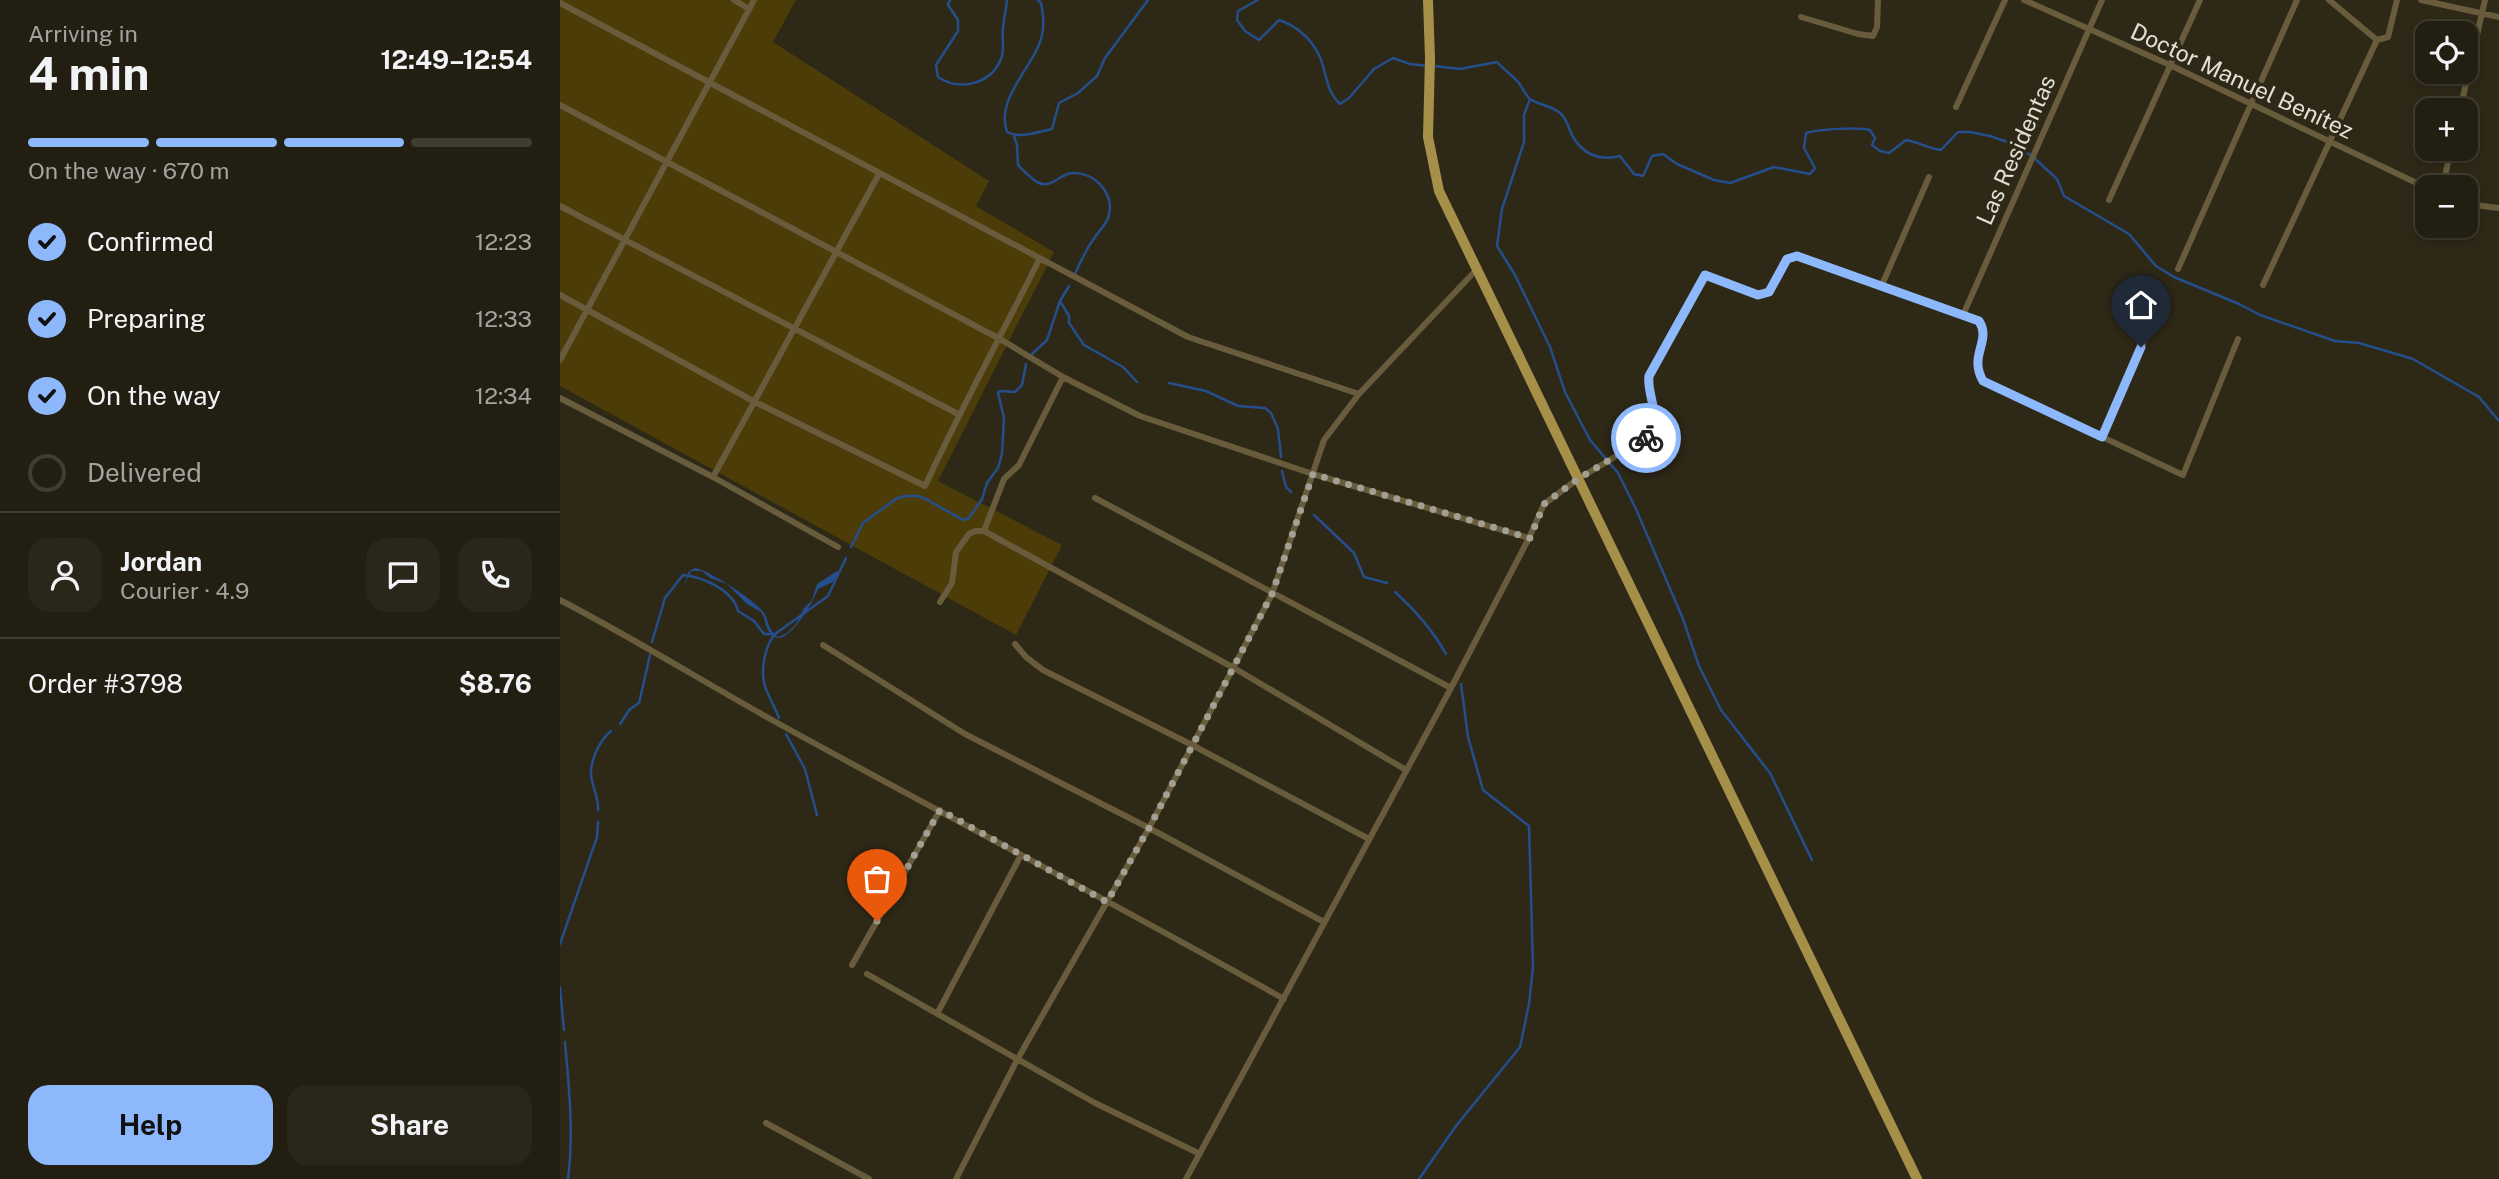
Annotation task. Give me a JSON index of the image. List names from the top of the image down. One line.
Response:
{"streets":{"street":["Doctor Manuel Benítez","Las Residentas"]},"crossings":[["Doctor Manuel Benítez","Las Residentas"]],"page":{"heading":["4 min","Arriving in","12:49–12:54"],"panel":["Jordan","Courier · 4.9","Order #3798","$8.76"],"map_buttons":["+","−"],"bar":"On the way · 670 m","list":[["Confirmed","12:23"],["Preparing","12:33"],["On the way","12:34"],"Delivered"],"buttons":["Help","Share"]}}
